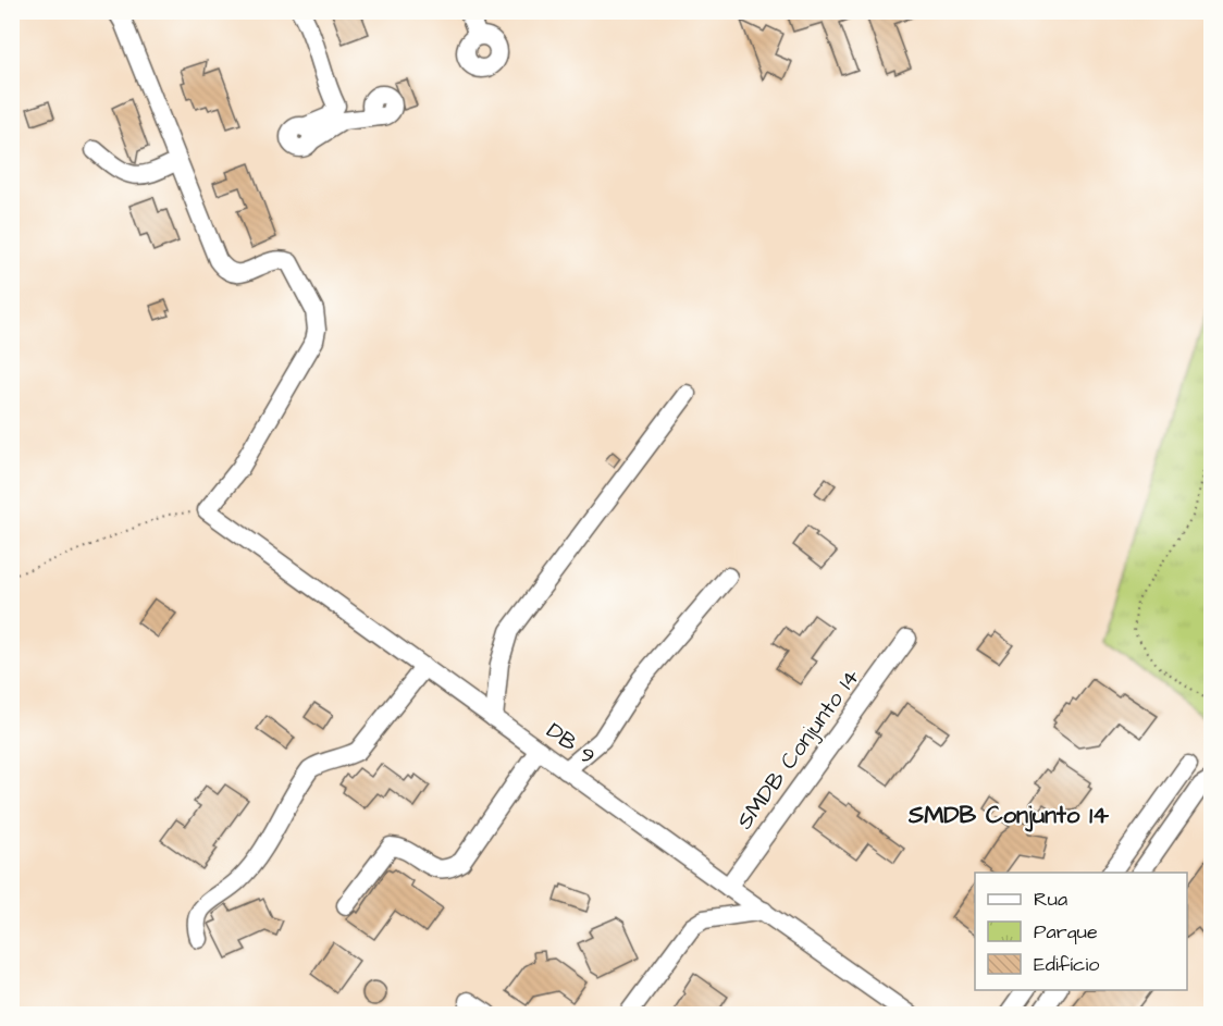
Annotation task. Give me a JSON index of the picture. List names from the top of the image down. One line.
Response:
{"streets":{"street":["DB 9","SMDB Conjunto 14"]},"crossings":[["DB 9","SMDB Conjunto 14"]],"districts":["SMDB Conjunto 14"],"legend":["Rua","Parque","Edifício"]}
